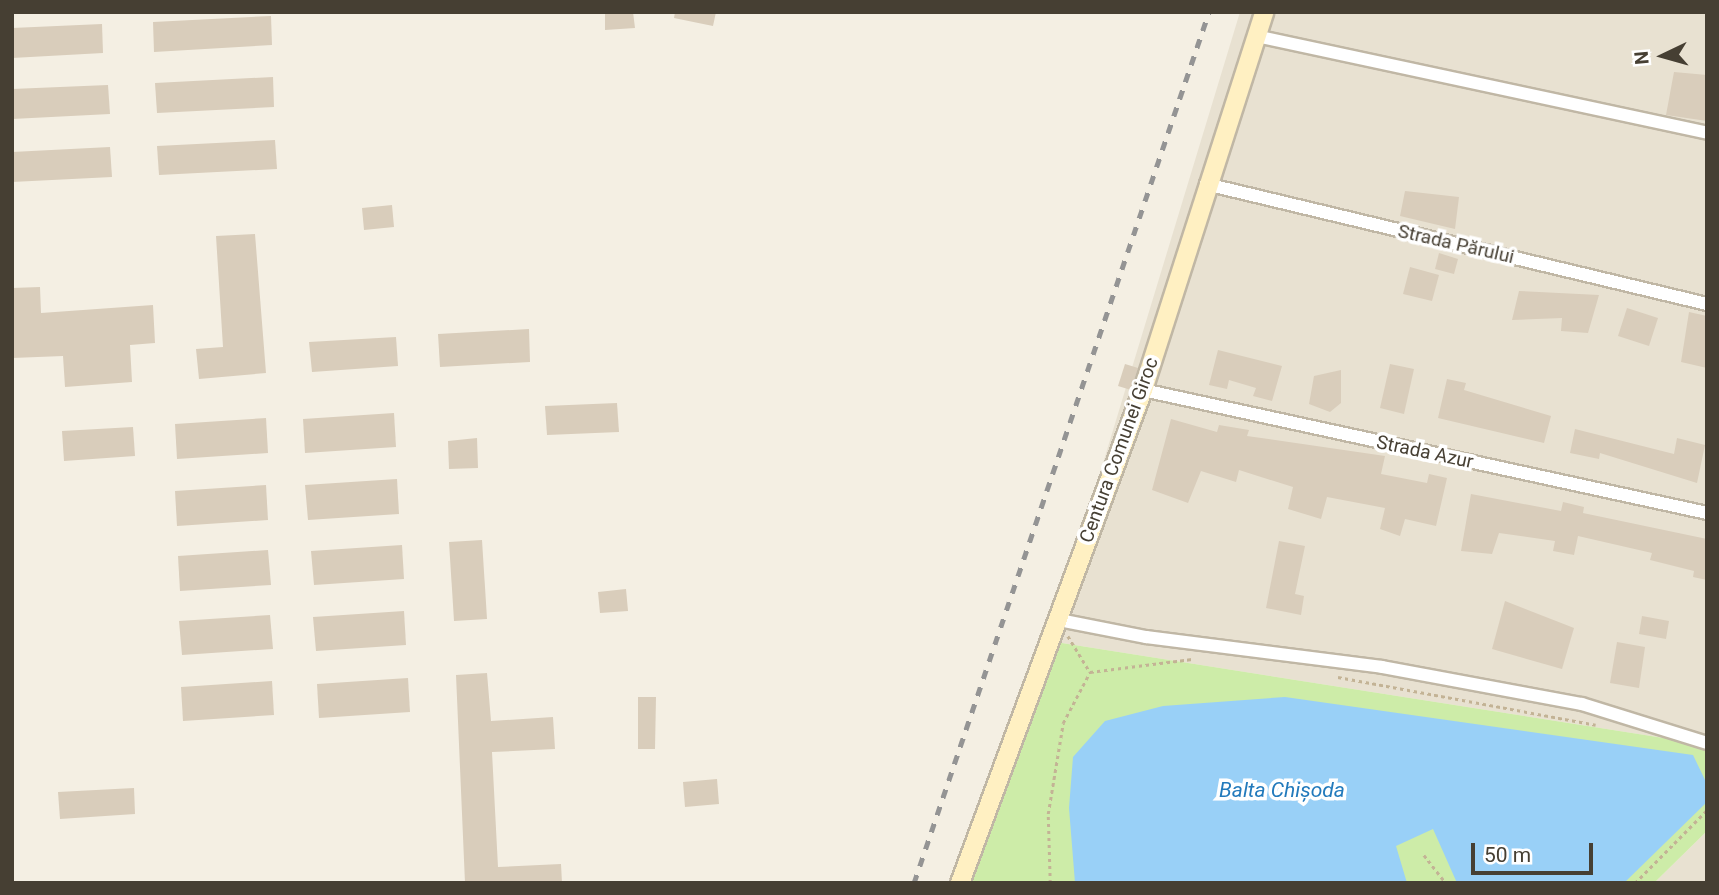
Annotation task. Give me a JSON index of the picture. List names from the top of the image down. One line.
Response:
{"streets":{"main road":["Centura Comunei Giroc"],"street":["Strada Părului","Strada Azur"]},"crossings":[["Strada Părului","Centura Comunei Giroc"],["Centura Comunei Giroc","Strada Azur"]],"water":["Balta Chișoda"],"scale_bar":"50 m","north":"left"}
